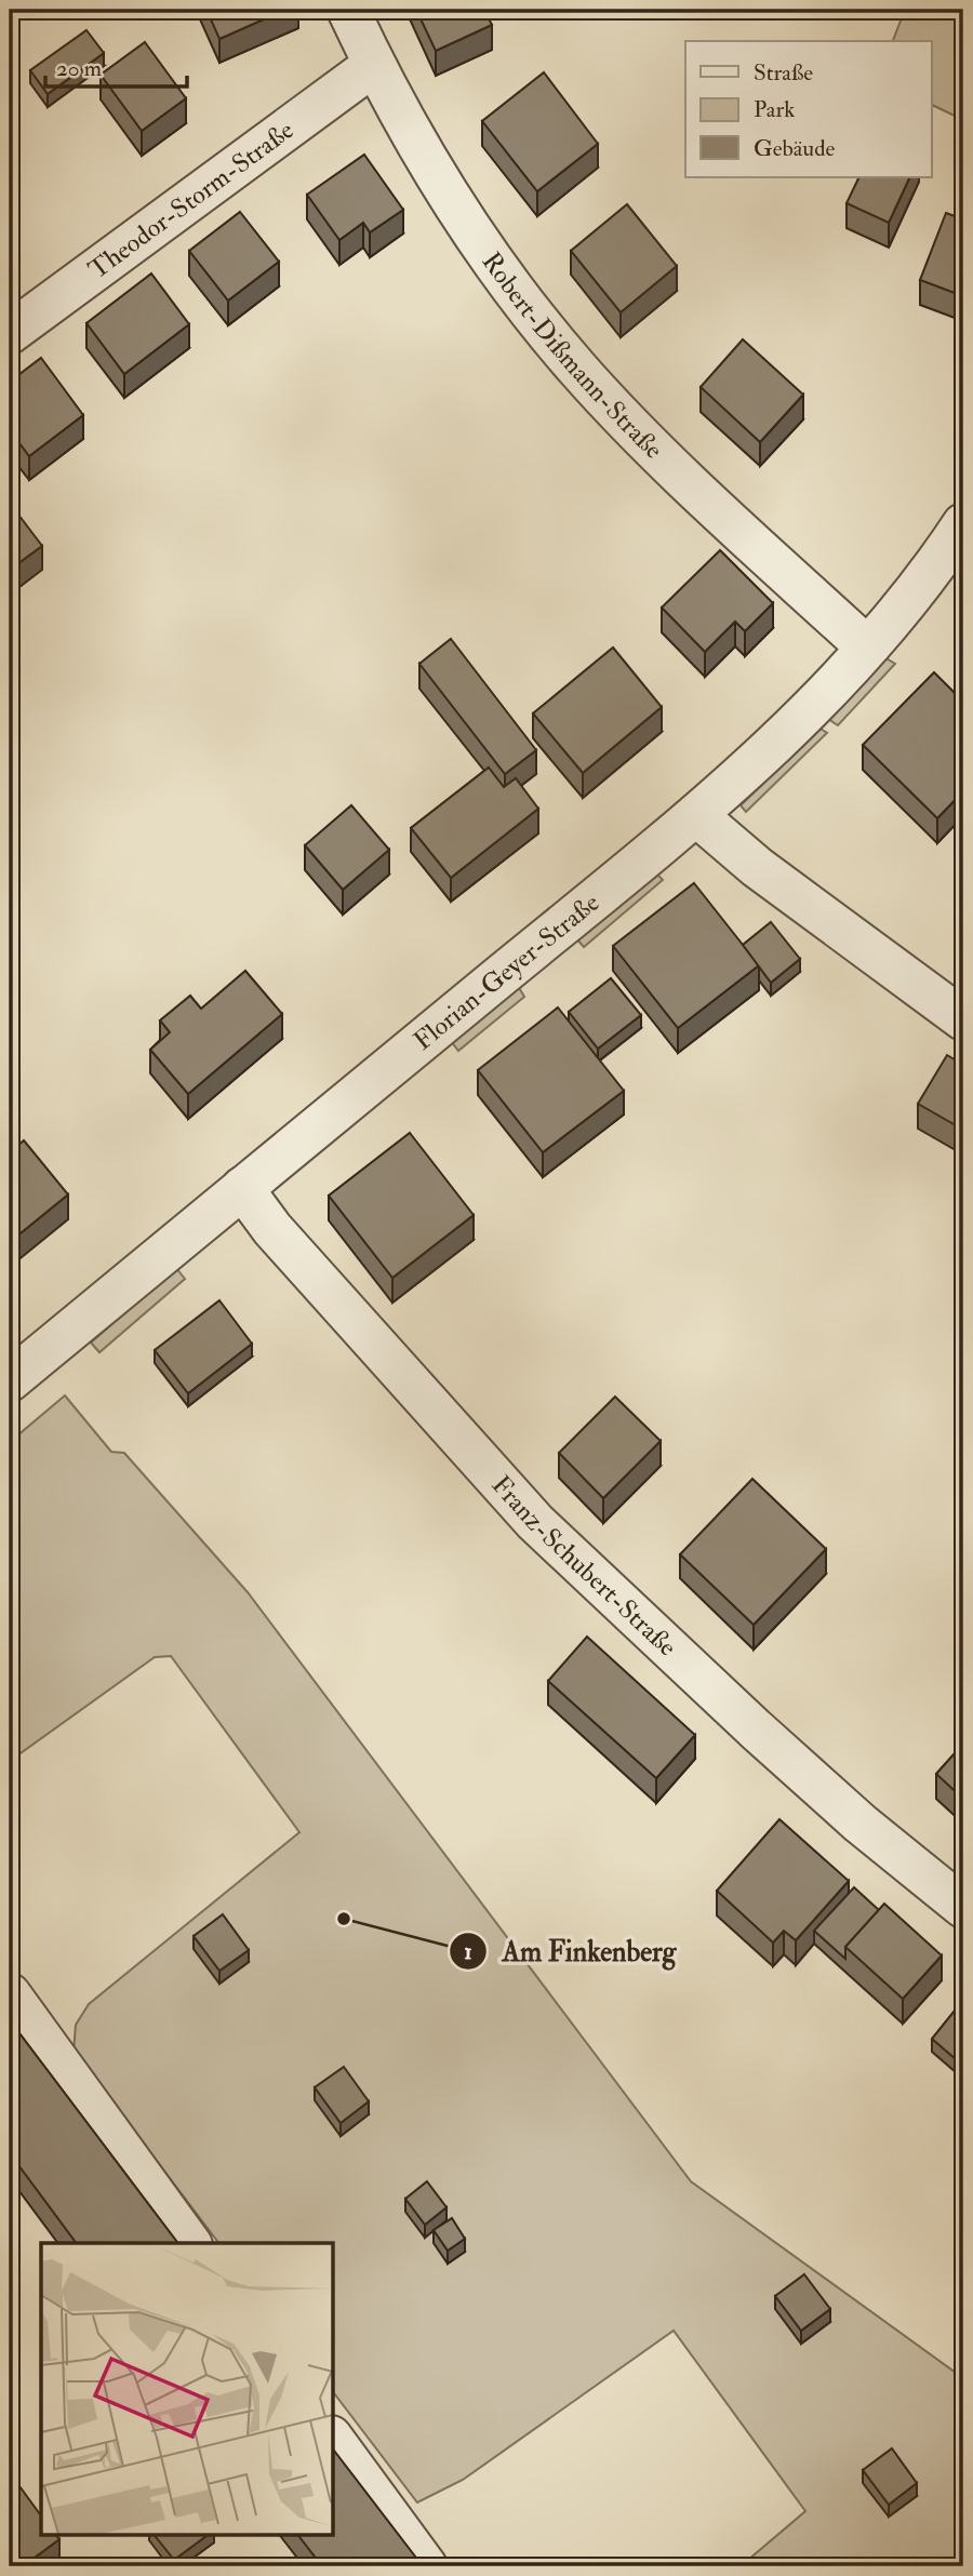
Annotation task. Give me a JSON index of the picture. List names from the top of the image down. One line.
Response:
{"streets":{"street":["Theodor-Storm-Straße","Robert-Dißmann-Straße","Florian-Geyer-Straße","Franz-Schubert-Straße"]},"crossings":[["Theodor-Storm-Straße","Robert-Dißmann-Straße"],["Robert-Dißmann-Straße","Florian-Geyer-Straße"],["Florian-Geyer-Straße","Franz-Schubert-Straße"]],"places":["Am Finkenberg"],"legend":["Straße","Park","Gebäude"],"scale_bar":"20 m"}
